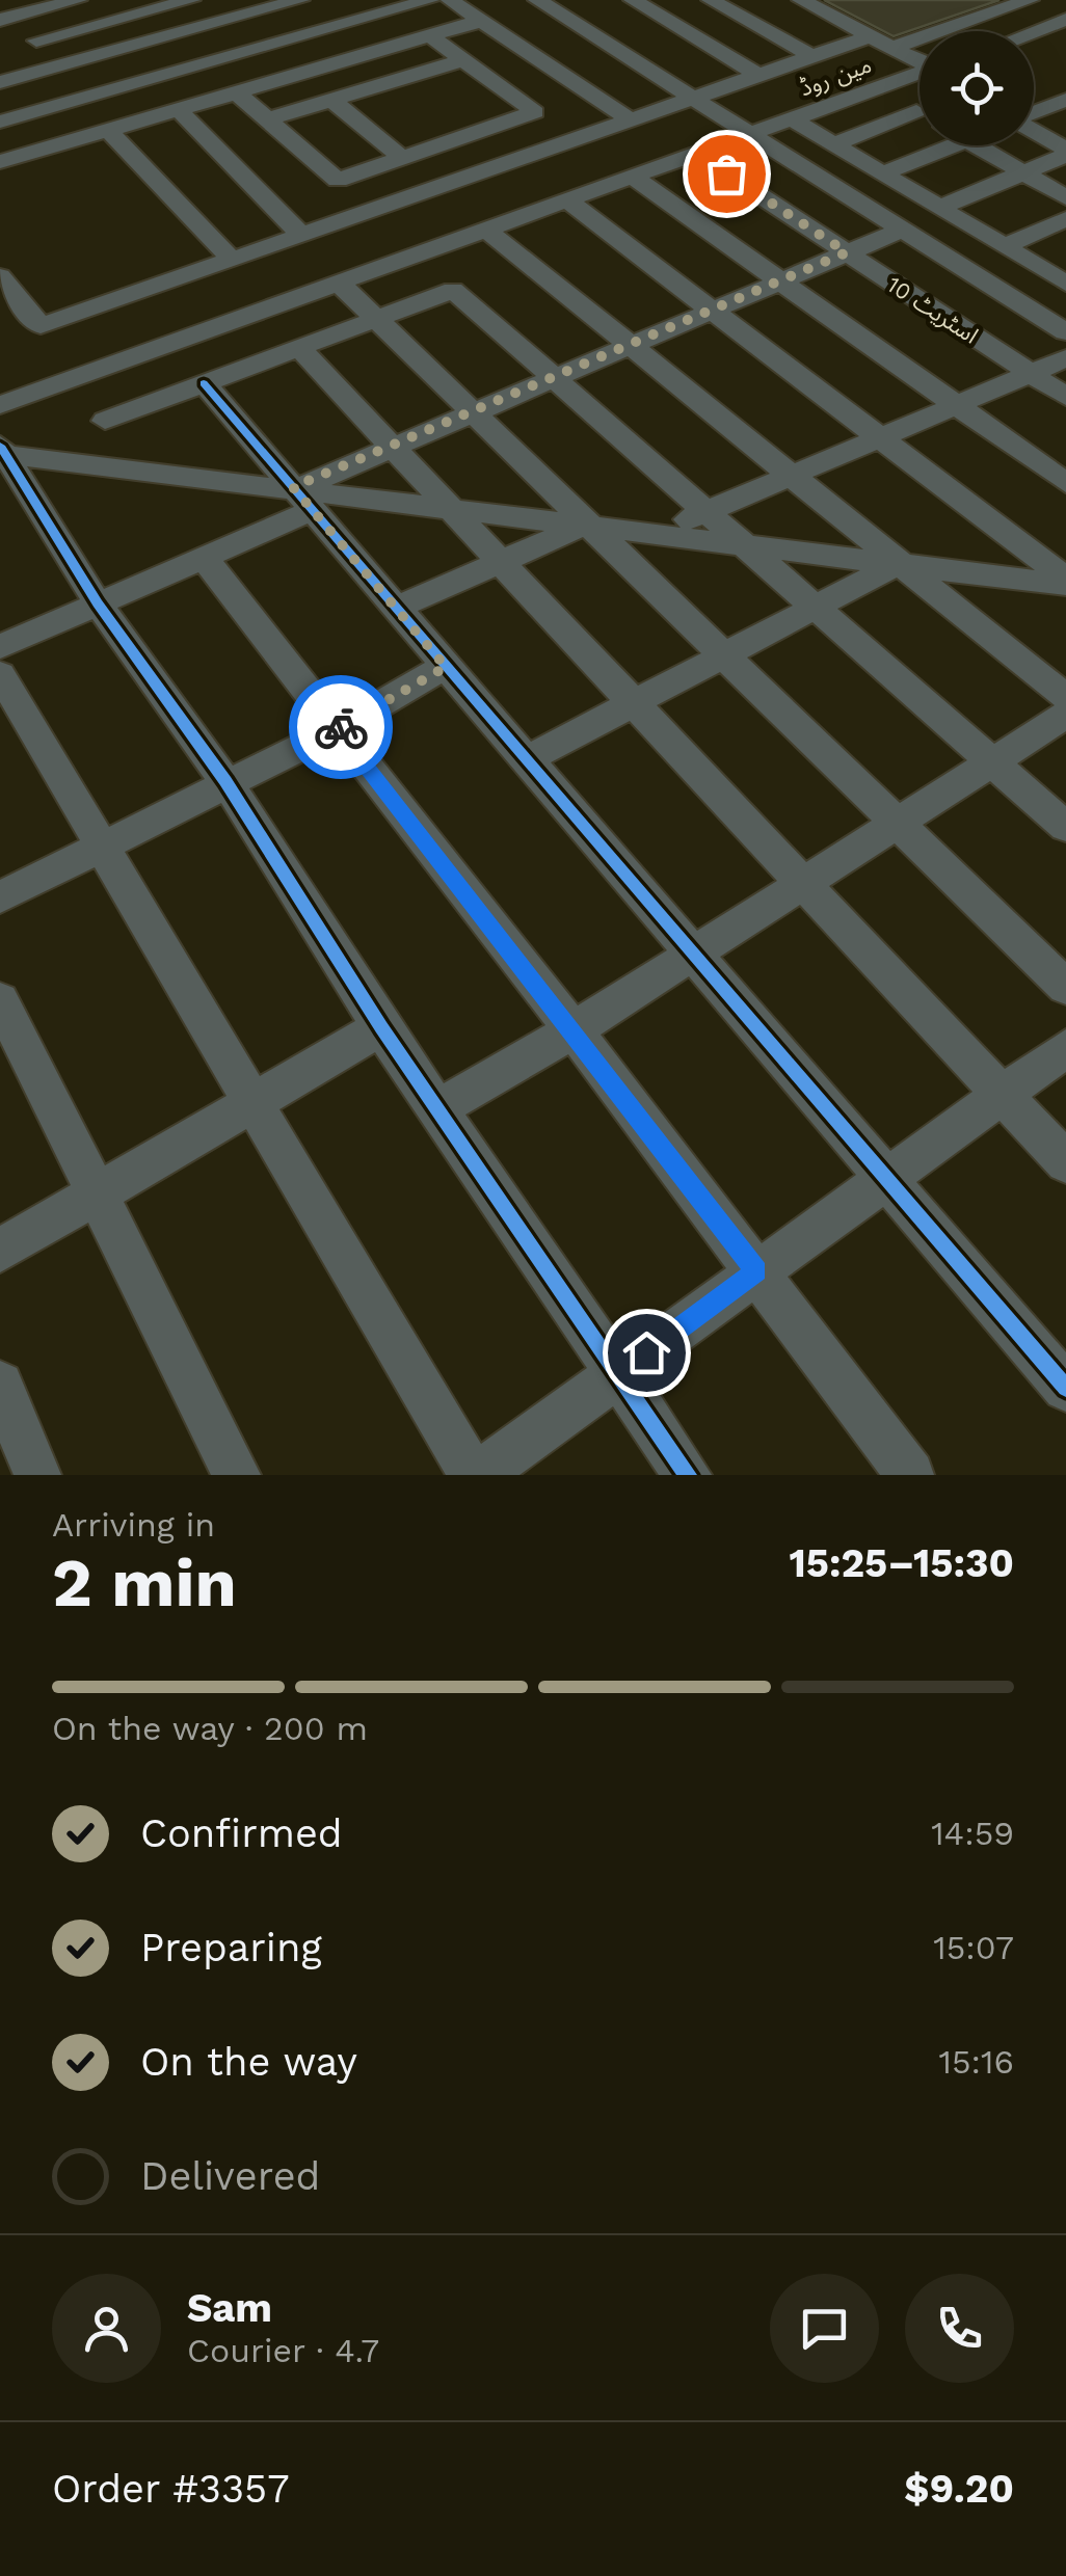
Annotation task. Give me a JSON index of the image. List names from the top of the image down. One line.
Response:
{"streets":{"street":["مین روڈ","اسٹریٹ 10"]},"crossings":[["مین روڈ","اسٹریٹ 10"]],"page":{"heading":["2 min","Arriving in","15:25–15:30"],"panel":["Sam","Courier · 4.7","Order #3357","$9.20"],"bar":"On the way · 200 m","list":[["Confirmed","14:59"],["Preparing","15:07"],["On the way","15:16"],"Delivered"]}}
